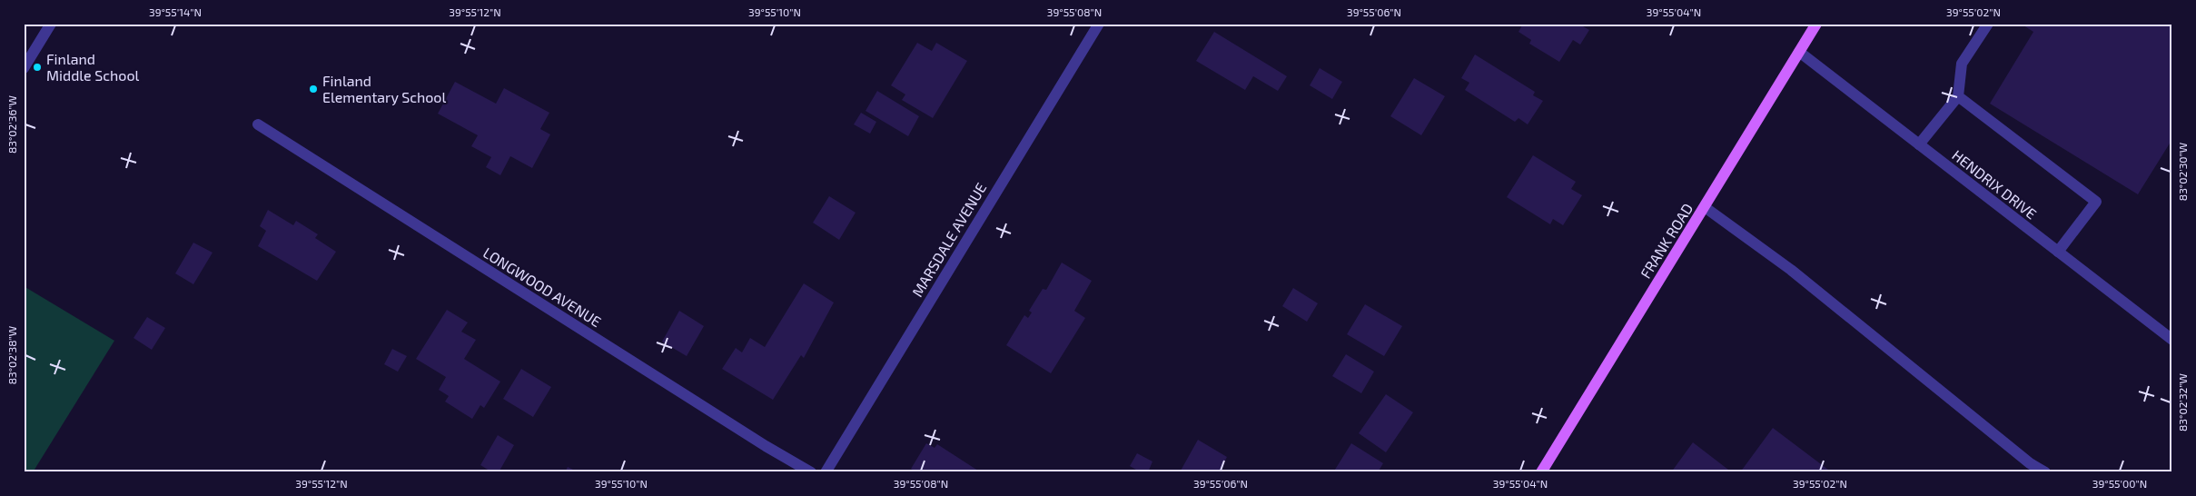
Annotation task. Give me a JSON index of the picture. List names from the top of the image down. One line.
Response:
{"streets":{"main road":["FRANK ROAD"],"street":["HENDRIX DRIVE","MARSDALE AVENUE","LONGWOOD AVENUE"]},"crossings":[["HENDRIX DRIVE","FRANK ROAD"]],"places":["Finland Middle School","Finland Elementary School"],"coordinates":["39°55'14\"N","39°55'12\"N","39°55'10\"N","39°55'08\"N","39°55'06\"N","39°55'04\"N","39°55'02\"N","83°02'36\"W","83°02'30\"W","83°02'38\"W","83°02'32\"W","39°55'00\"N"]}
